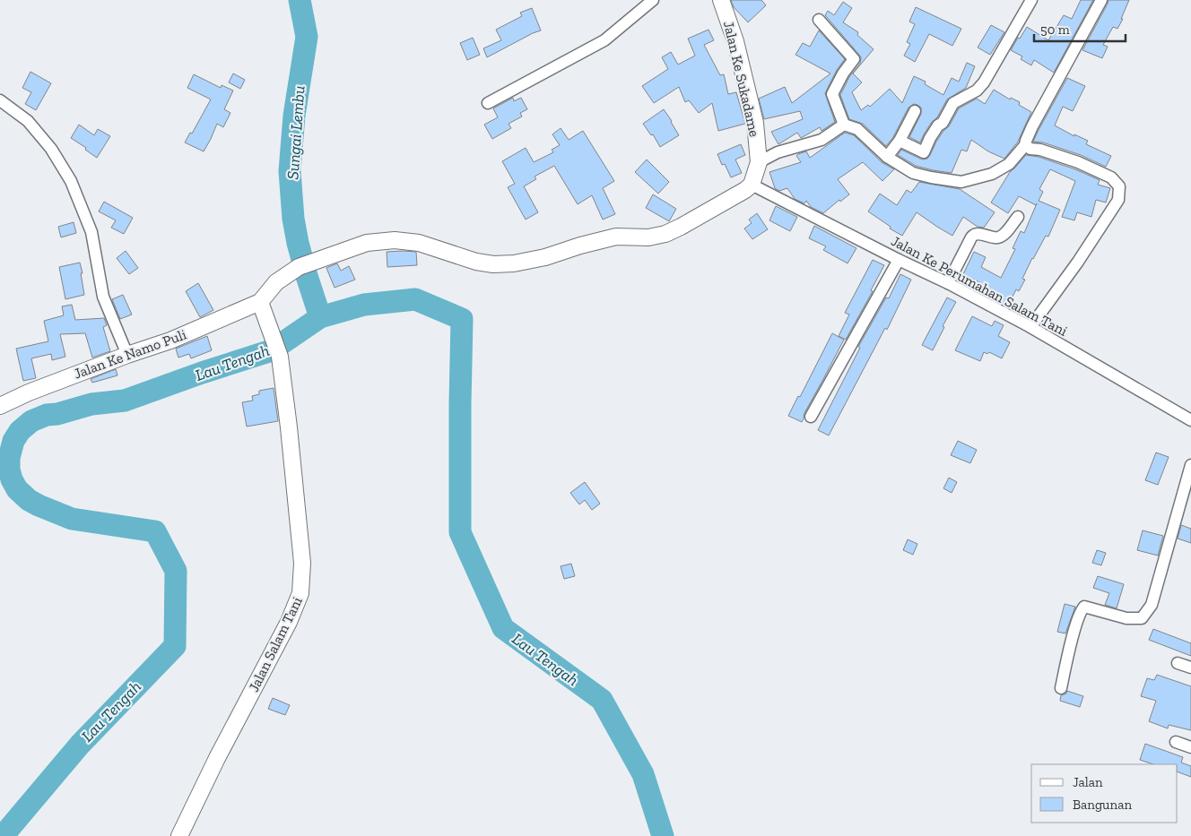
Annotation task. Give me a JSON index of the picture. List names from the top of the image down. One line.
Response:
{"streets":{"street":["Jalan Ke Sukadame","Jalan Ke Perumahan Salam Tani","Jalan Ke Namo Puli","Jalan Salam Tani"]},"crossings":[["Jalan Ke Sukadame","Jalan Ke Perumahan Salam Tani"],["Jalan Ke Namo Puli","Jalan Salam Tani"]],"water":["Sungai Lembu","Lau Tengah"],"legend":["Jalan","Bangunan"],"scale_bar":"50 m"}
